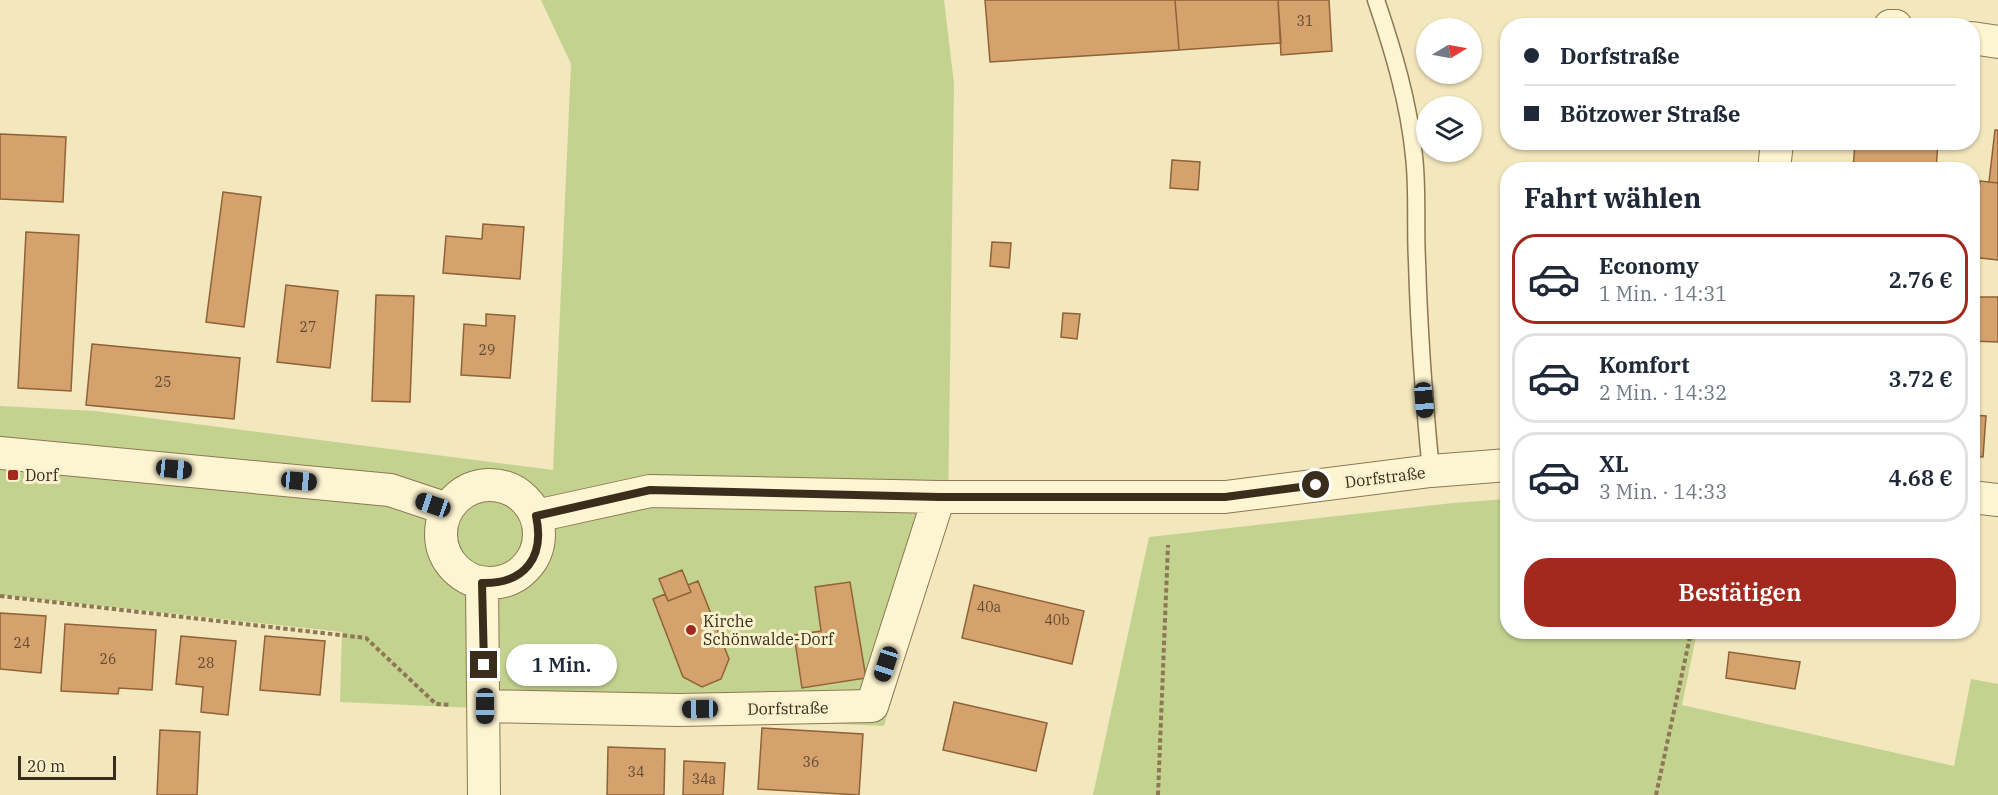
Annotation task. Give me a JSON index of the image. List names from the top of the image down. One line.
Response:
{"streets":{"street":["Dorfstraße"]},"places":{"transit":["Dorf"],"other":["Kirche Schönwalde-Dorf"]},"house_numbers":["31","27","29","25","40a","40b","24","26","28","36","34","34a"],"scale_bar":"20 m","north":"right","page":{"banner":["Dorfstraße","Bötzower Straße"],"heading":"Fahrt wählen","list":[{"name":"Economy","note":"1 Min. · 14:31","value":"2.76 €"},{"name":"Komfort","note":"2 Min. · 14:32","value":"3.72 €"},{"name":"XL","note":"3 Min. · 14:33","value":"4.68 €"}],"buttons":"Bestätigen","bubble":"1 Min.","scale":"20 m"}}
